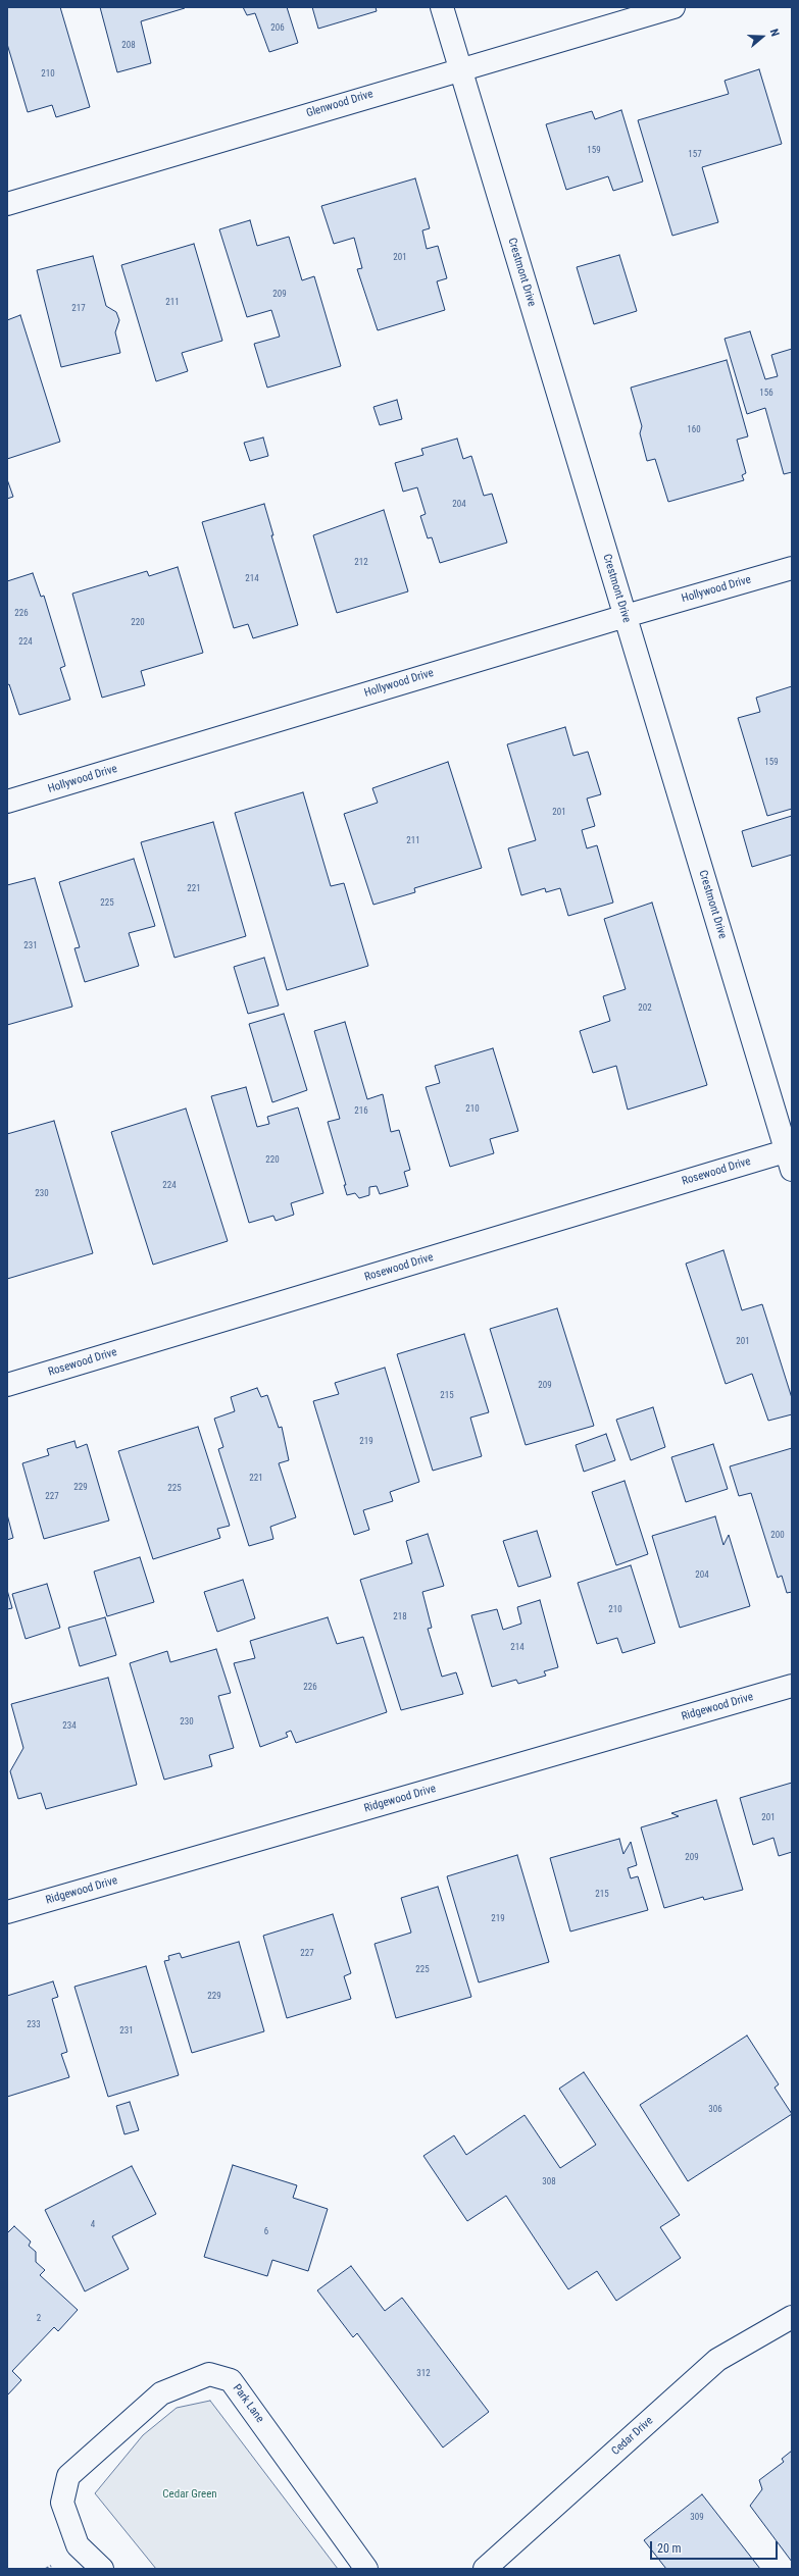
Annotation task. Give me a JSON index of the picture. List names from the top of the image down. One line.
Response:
{"streets":{"street":["Glenwood Drive","Crestmont Drive","Hollywood Drive","Rosewood Drive","Ridgewood Drive","Park Lane","Cedar Drive"]},"crossings":[["Glenwood Drive","Crestmont Drive"],["Crestmont Drive","Hollywood Drive"],["Crestmont Drive","Rosewood Drive"]],"parks":["Cedar Green"],"house_numbers":["206","208","210","159","157","201","209","211","217","156","160","204","212","214","226","220","224","159","201","211","221","225","231","202","210","216","220","224","230","201","209","215","219","221","229","225","227","200","204","210","218","214","226","230","234","201","209","215","219","227","225","229","233","231","306","308","4","6","2","312","309"],"scale_bar":"20 m","north":"right"}
